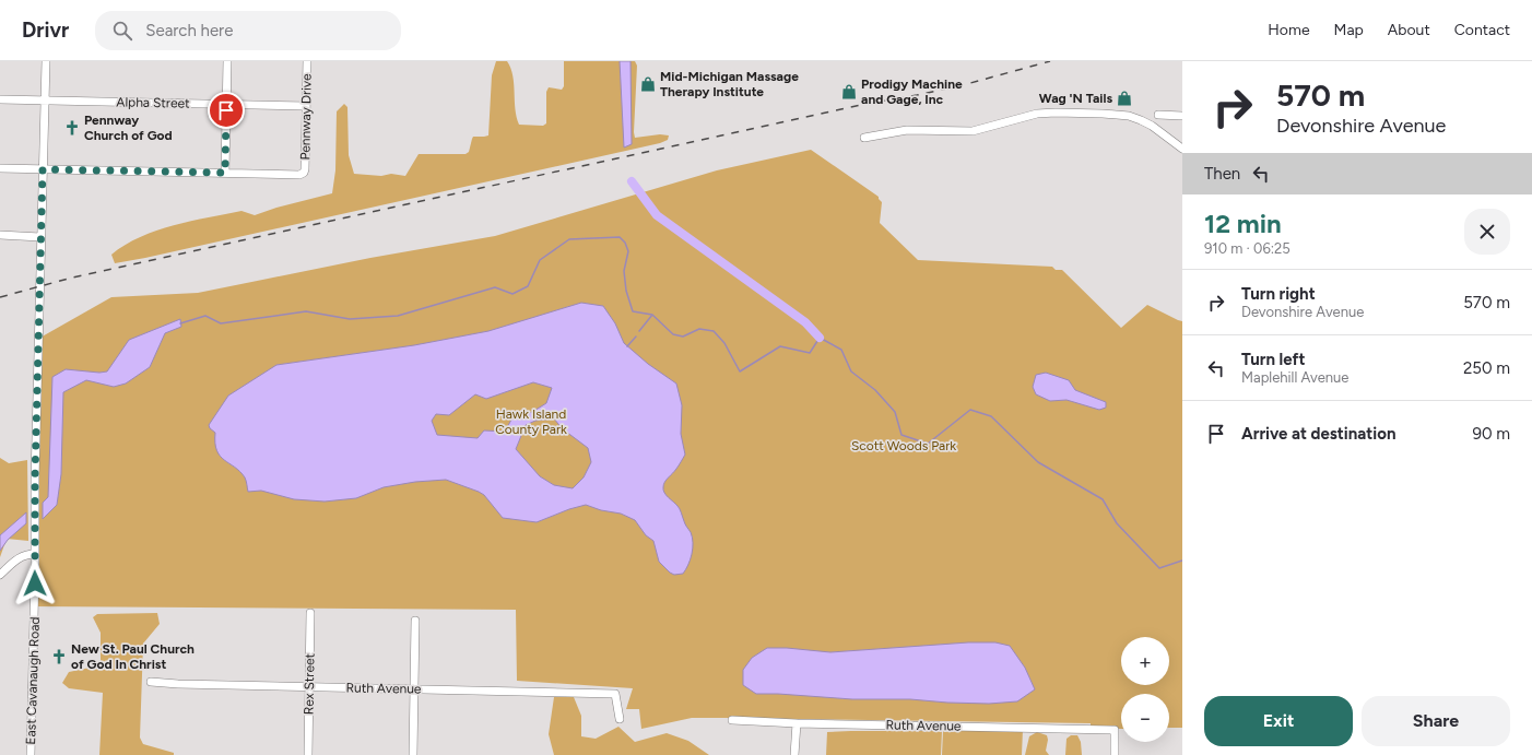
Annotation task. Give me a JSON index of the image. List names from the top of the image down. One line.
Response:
{"streets":{"street":["Alpha Street","Pennway Drive","East Cavanaugh Road","Rex Street","Ruth Avenue"]},"crossings":[["Alpha Street","Pennway Drive"],["Alpha Street","East Cavanaugh Road"],["Rex Street","Ruth Avenue"]],"parks":["Hawk Island County Park","Scott Woods Park"],"places":{"shop":["Mid-Michigan Massage Therapy Institute","Prodigy Machine and Gage, Inc","Wag 'N Tails"],"church":["Pennway Church of God","New St. Paul Church of God In Christ"]},"page":{"header":"Drivr","search":"Search here","nav":["Home","Map","About","Contact"],"turn":["570 m","Devonshire Avenue"],"then":"Then","heading":["12 min","910 m · 06:25"],"list":[{"name":"Turn right","note":"Devonshire Avenue","value":"570 m"},{"name":"Turn left","note":"Maplehill Avenue","value":"250 m"},{"name":"Arrive at destination","value":"90 m"}],"map_buttons":["+","−"],"buttons":["Exit","Share"]}}
